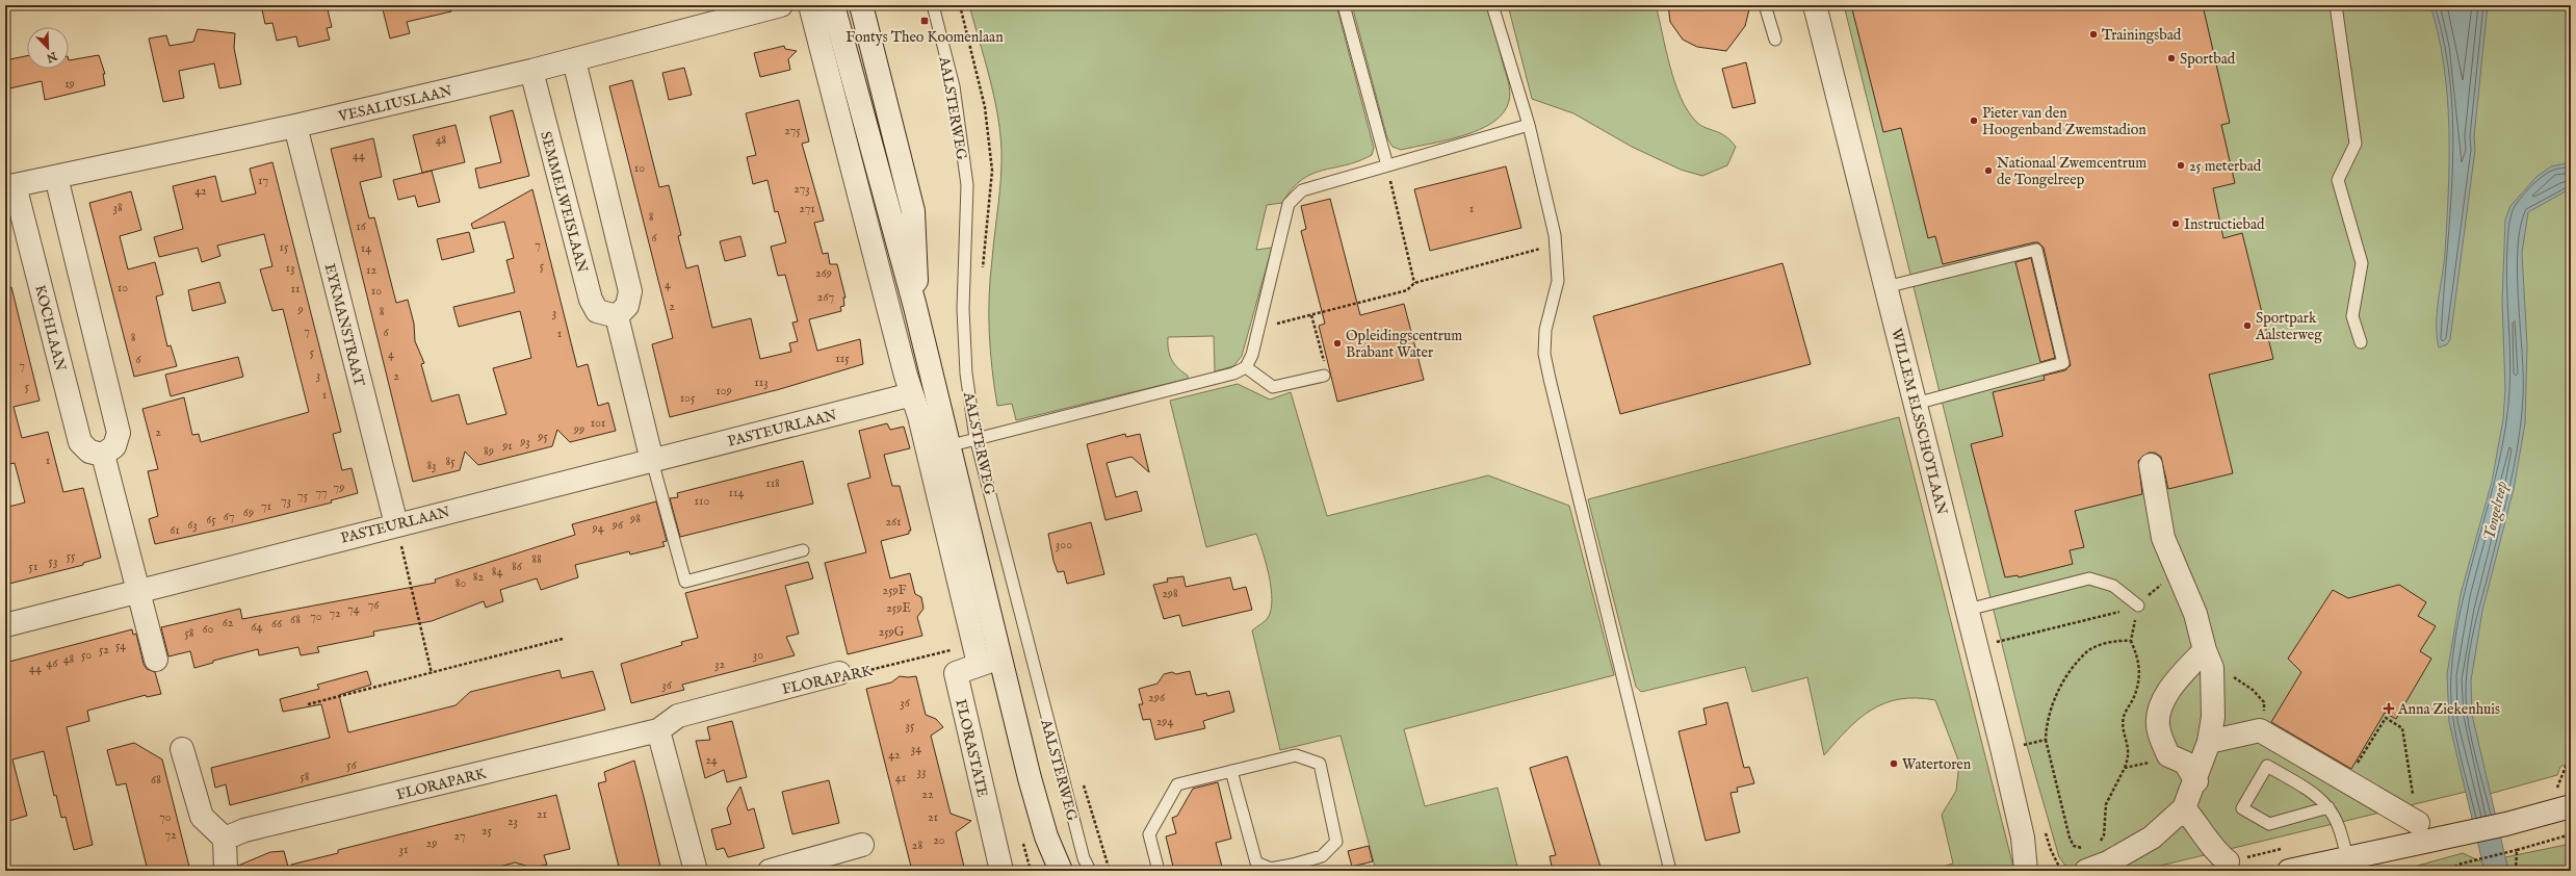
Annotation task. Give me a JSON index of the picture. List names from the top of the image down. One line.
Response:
{"streets":{"street":["VESALIUSLAAN","AALSTERWEG","SEMMELWEISLAAN","EYKMANSTRAAT","KOCHLAAN","WILLEM ELSSCHOTLAAN","PASTEURLAAN","FLORAPARK","FLORASTATE"]},"crossings":[["VESALIUSLAAN","SEMMELWEISLAAN"],["VESALIUSLAAN","EYKMANSTRAAT"],["VESALIUSLAAN","KOCHLAAN"],["AALSTERWEG","FLORASTATE"],["EYKMANSTRAAT","PASTEURLAAN"],["FLORAPARK","FLORASTATE"]],"water":["Tongelreep"],"places":{"transit":["Fontys Theo Koomenlaan"],"other":["Trainingsbad","Sportbad","Pieter van den Hoogenband Zwemstadion","25 meterbad","Nationaal Zwemcentrum de Tongelreep","Instructiebad","Sportpark Aalsterweg","Opleidingscentrum Brabant Water","Watertoren"],"health":["Anna Ziekenhuis"]},"house_numbers":["19","275","48","44","10","17","273","42","38","271","1","8","16","6","7","15","14","5","13","12","269","4","10","11","10","267","2","9","8","3","7","6","1","8","5","4","115","6","7","3","2","113","5","109","1","105","101","99","2","95","93","91","89","1","85","83","118","79","77","114","75","73","110","71","69","67","98","65","261","63","96","94","61","300","55","88","53","51","86","84","82","80","259F","298","76","259E","74","72","70","68","62","66","64","60","259G","58","54","52","50","30","48","46","32","44","36","296","36","294","35","34","42","24","56","33","58","41","68","22","21","70","21","23","25","72","27","20","29","28","31"],"north":"bottom right"}
